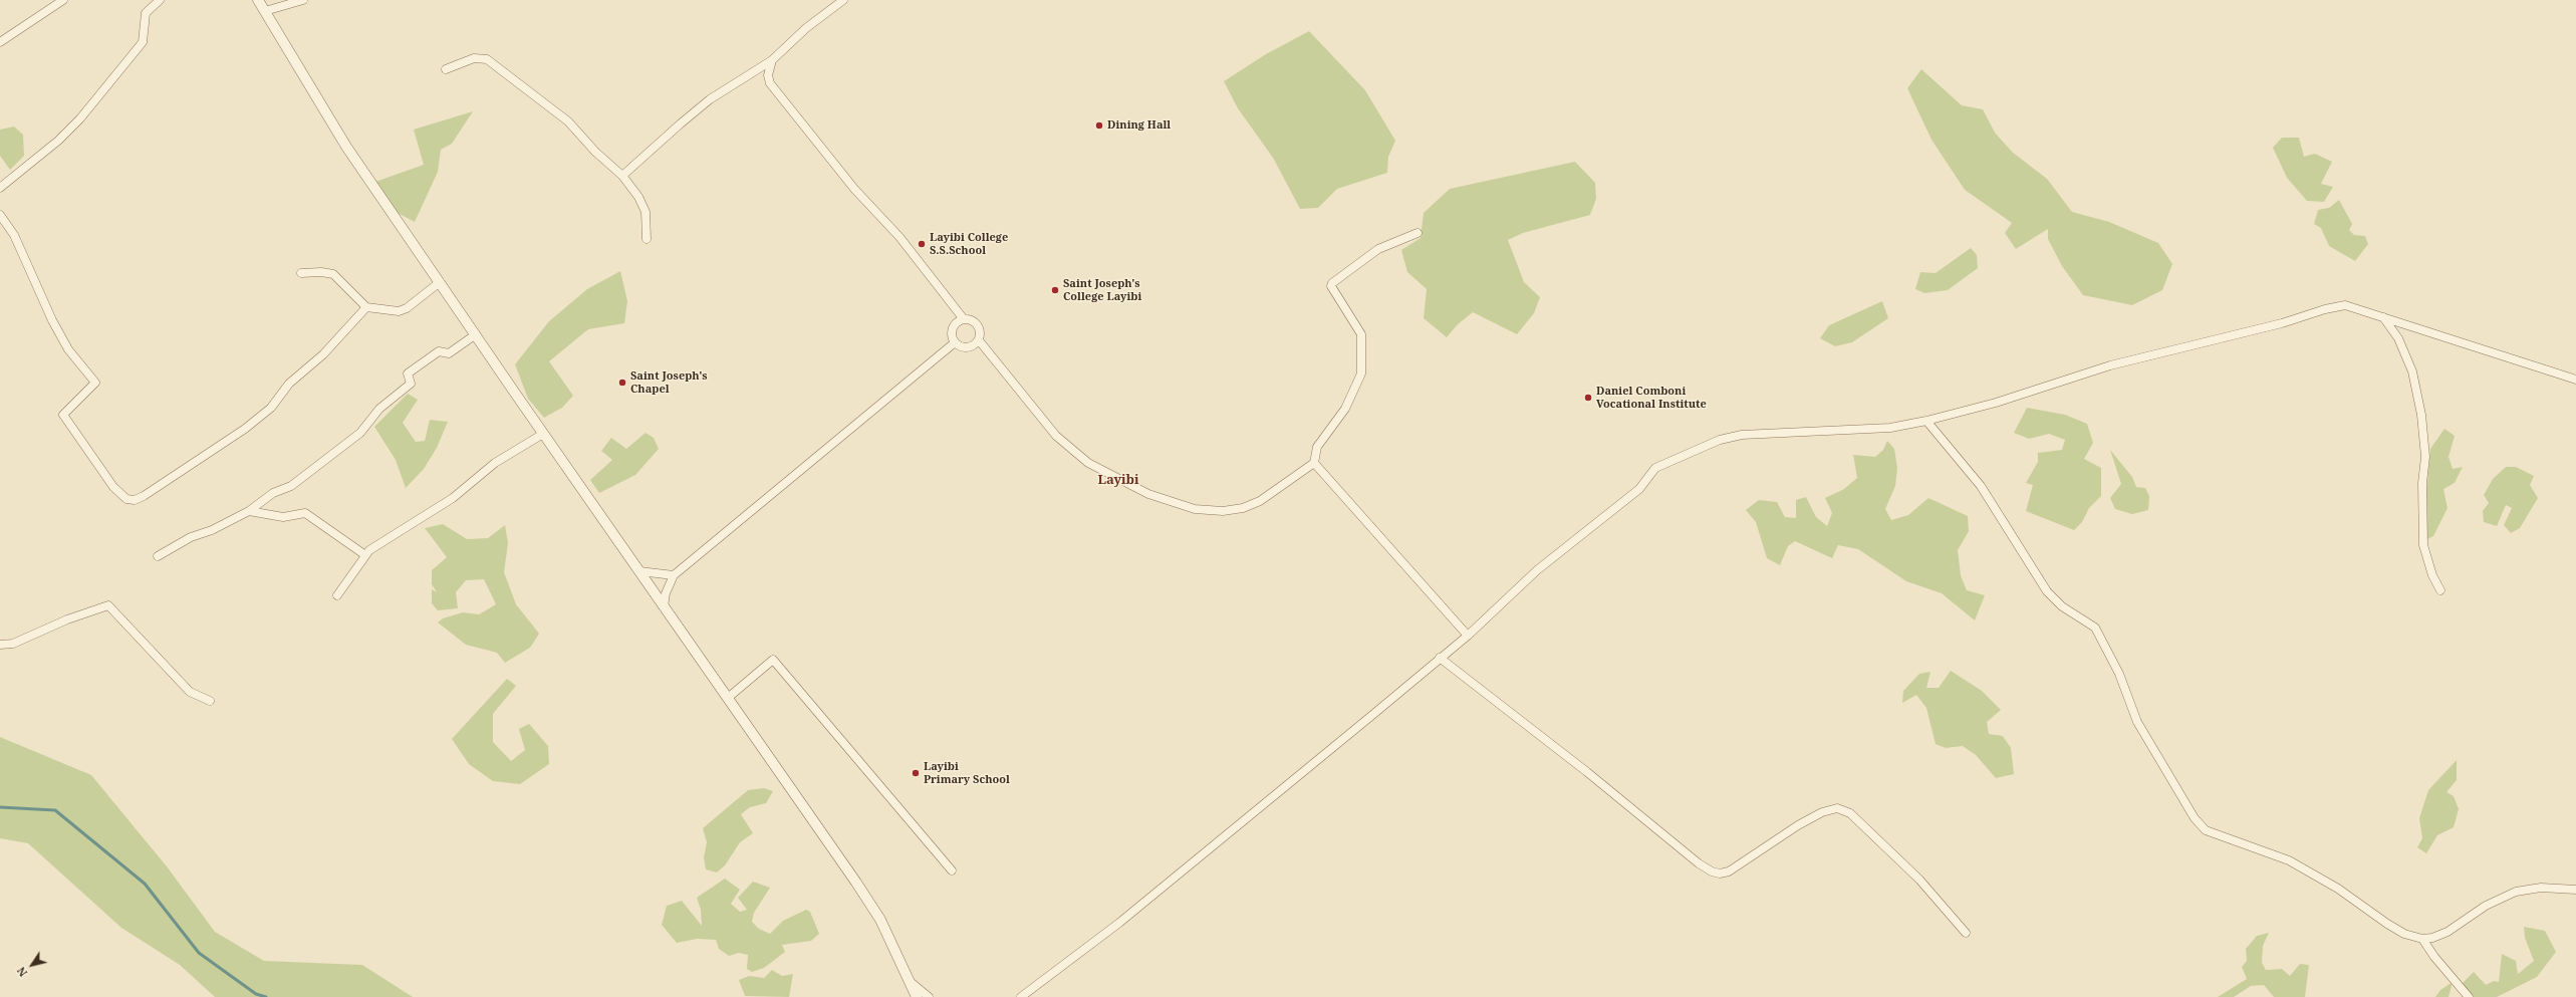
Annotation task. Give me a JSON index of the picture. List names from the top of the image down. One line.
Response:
{"districts":["Layibi"],"places":["Dining Hall","Layibi College S.S.School","Saint Joseph's College Layibi","Saint Joseph's Chapel","Daniel Comboni Vocational Institute","Layibi Primary School"],"north":"bottom left"}
